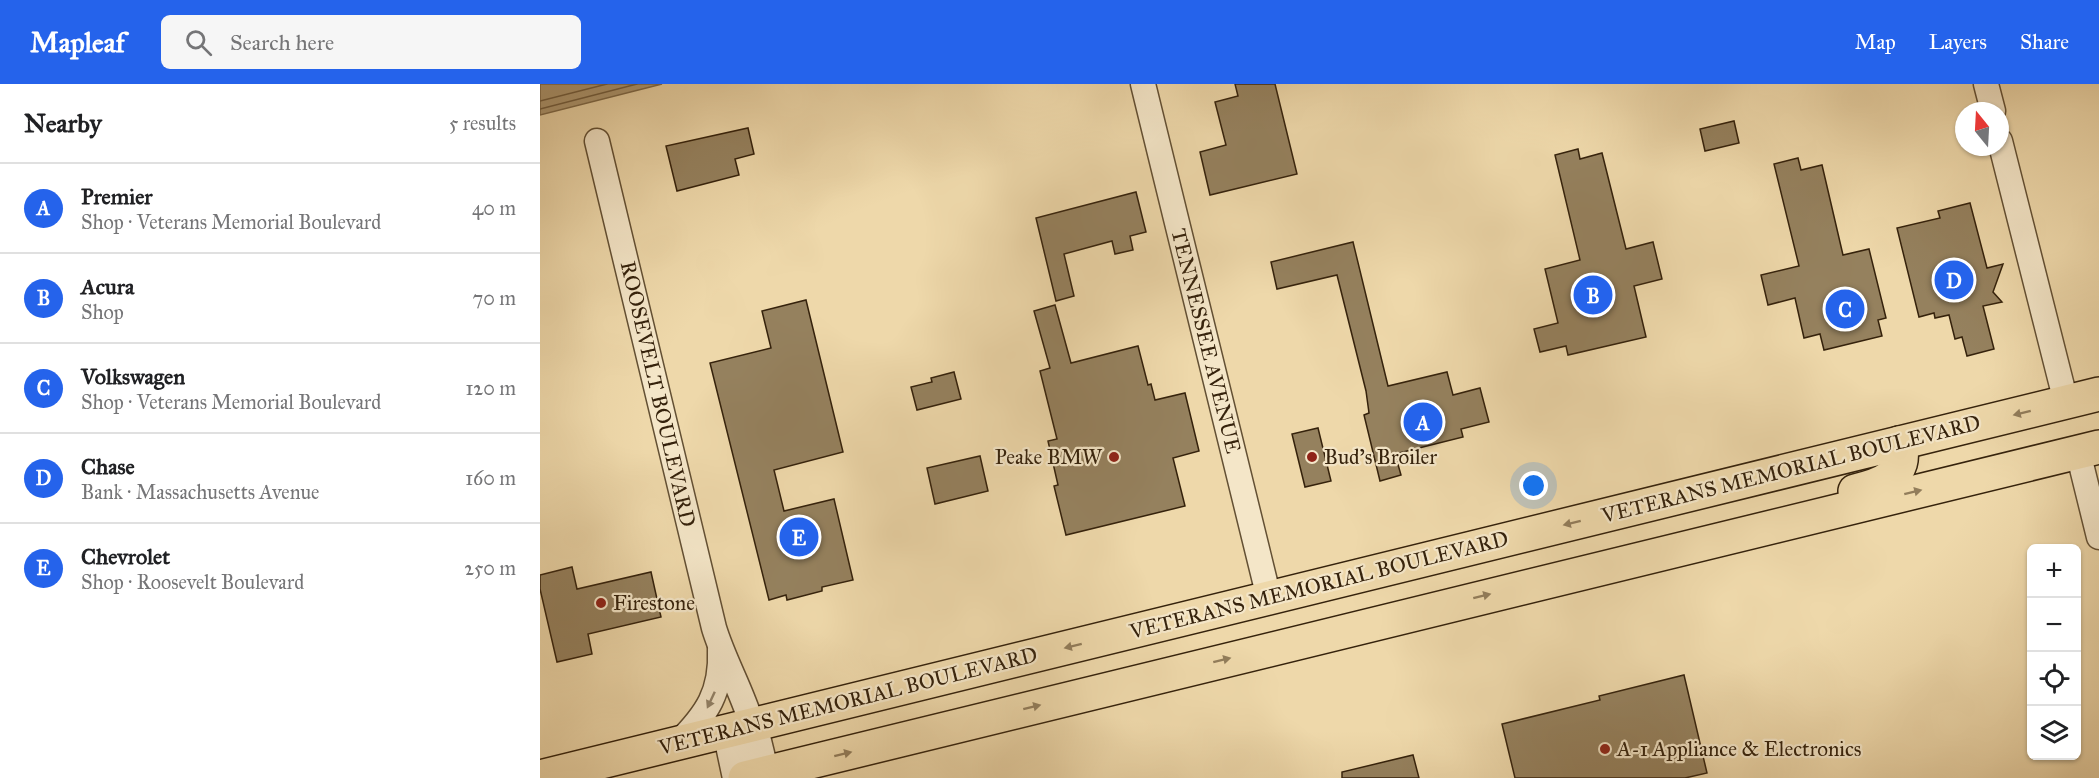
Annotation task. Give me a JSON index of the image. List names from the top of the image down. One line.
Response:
{"streets":{"main road":["VETERANS MEMORIAL BOULEVARD"],"street":["TENNESSEE AVENUE","ROOSEVELT BOULEVARD"]},"crossings":[["TENNESSEE AVENUE","VETERANS MEMORIAL BOULEVARD"],["ROOSEVELT BOULEVARD","VETERANS MEMORIAL BOULEVARD"]],"places":["Peake BMW","Bud's Broiler","Firestone","A-1 Appliance & Electronics"],"north":"top","page":{"header":"Mapleaf","search":"Search here","nav":["Map","Layers","Share"],"heading":["Nearby","5 results"],"list":[{"mark":"A","name":"Premier","note":"Shop · Veterans Memorial Boulevard","value":"40 m"},{"mark":"B","name":"Acura","note":"Shop","value":"70 m"},{"mark":"C","name":"Volkswagen","note":"Shop · Veterans Memorial Boulevard","value":"120 m"},{"mark":"D","name":"Chase","note":"Bank · Massachusetts Avenue","value":"160 m"},{"mark":"E","name":"Chevrolet","note":"Shop · Roosevelt Boulevard","value":"250 m"}],"pins":["D","B","C","A","E"],"map_buttons":["+","−"]}}
